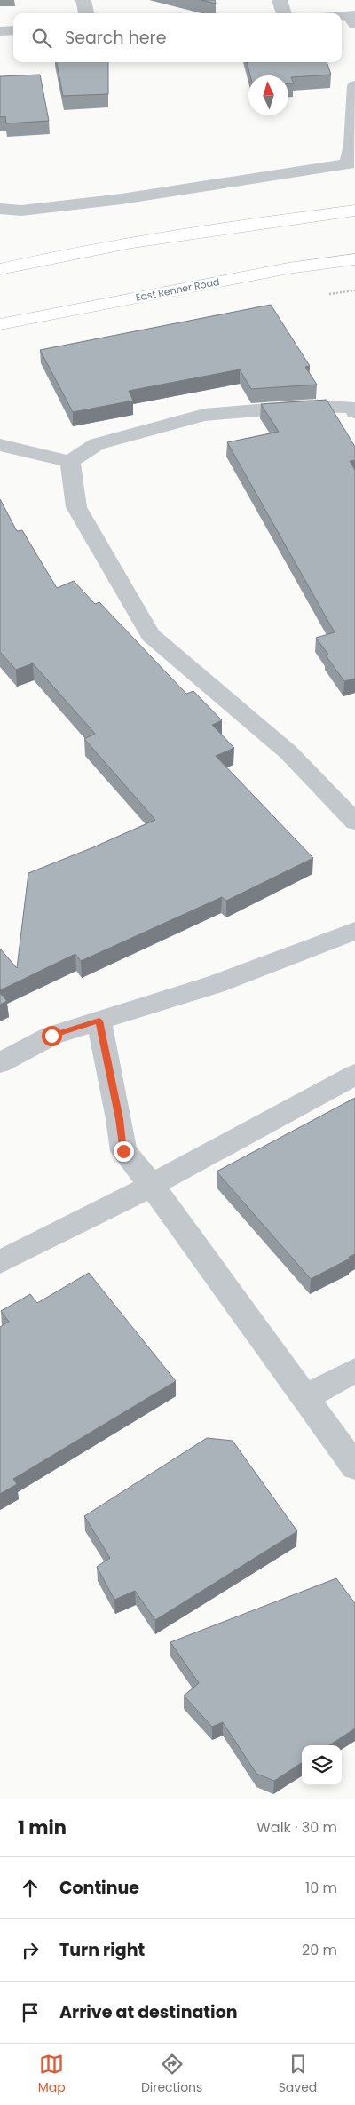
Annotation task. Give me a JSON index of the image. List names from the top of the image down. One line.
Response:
{"streets":{"main road":["East Renner Road"]},"north":"top","page":{"search":"Search here","heading":["1 min","Walk · 30 m"],"list":[["Continue","10 m"],["Turn right","20 m"],"Arrive at destination"],"nav":["Map","Directions","Saved"]}}
